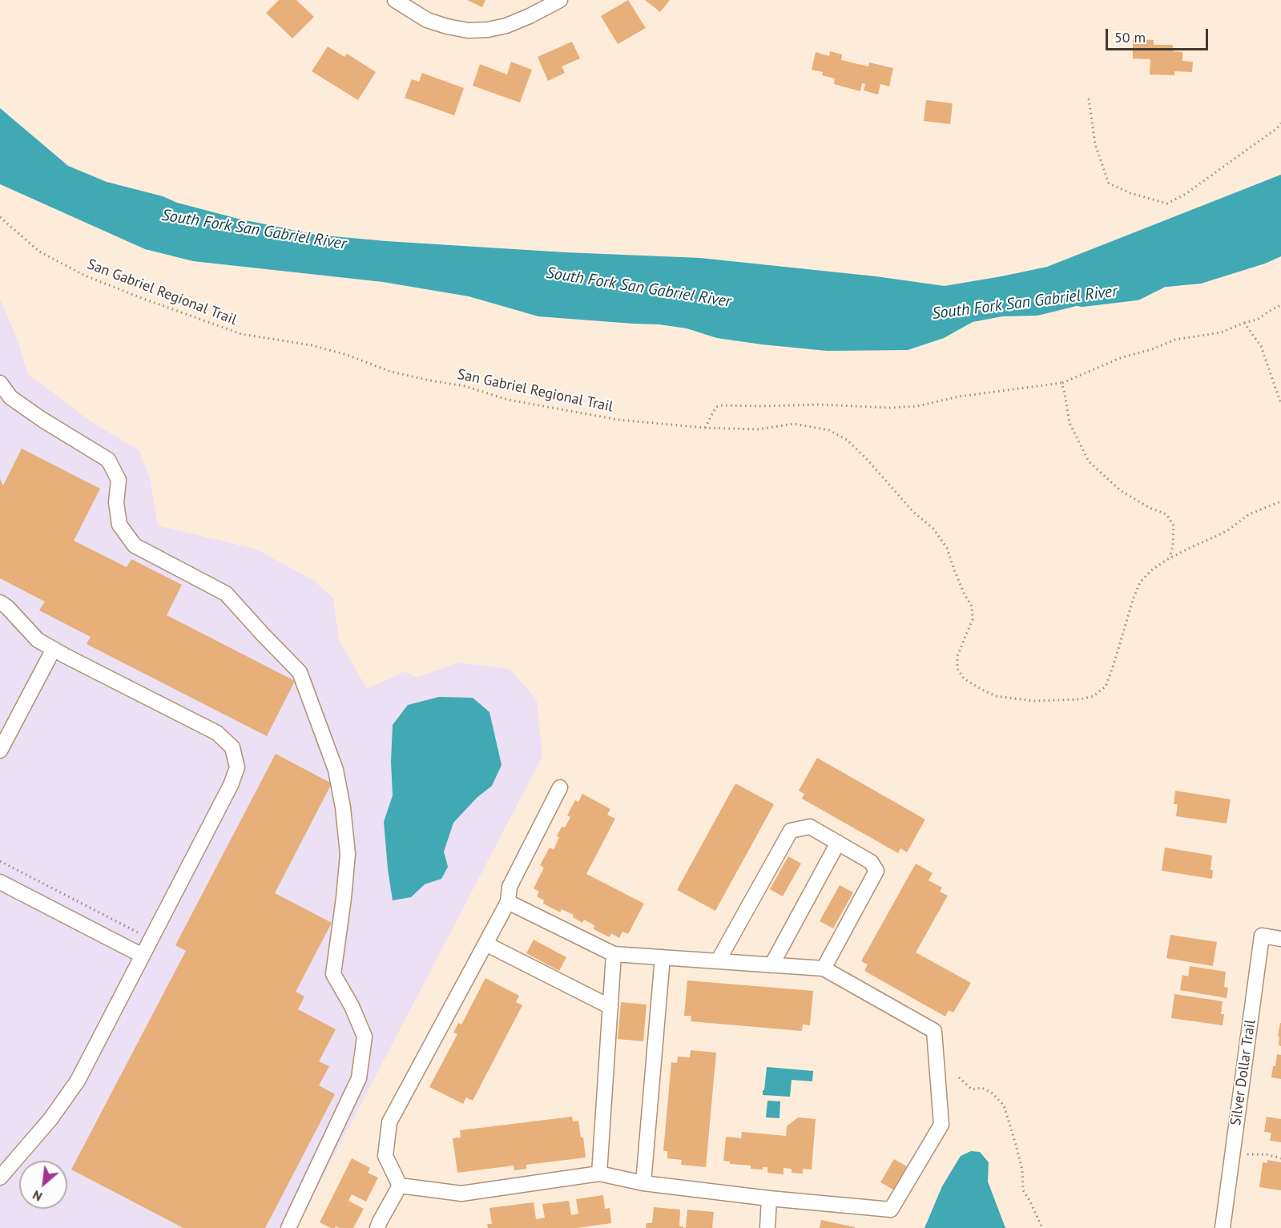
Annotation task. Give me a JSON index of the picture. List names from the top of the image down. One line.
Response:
{"streets":{"street":["Silver Dollar Trail"],"path":["San Gabriel Regional Trail"]},"water":["South Fork San Gabriel River"],"scale_bar":"50 m","north":"bottom left"}
